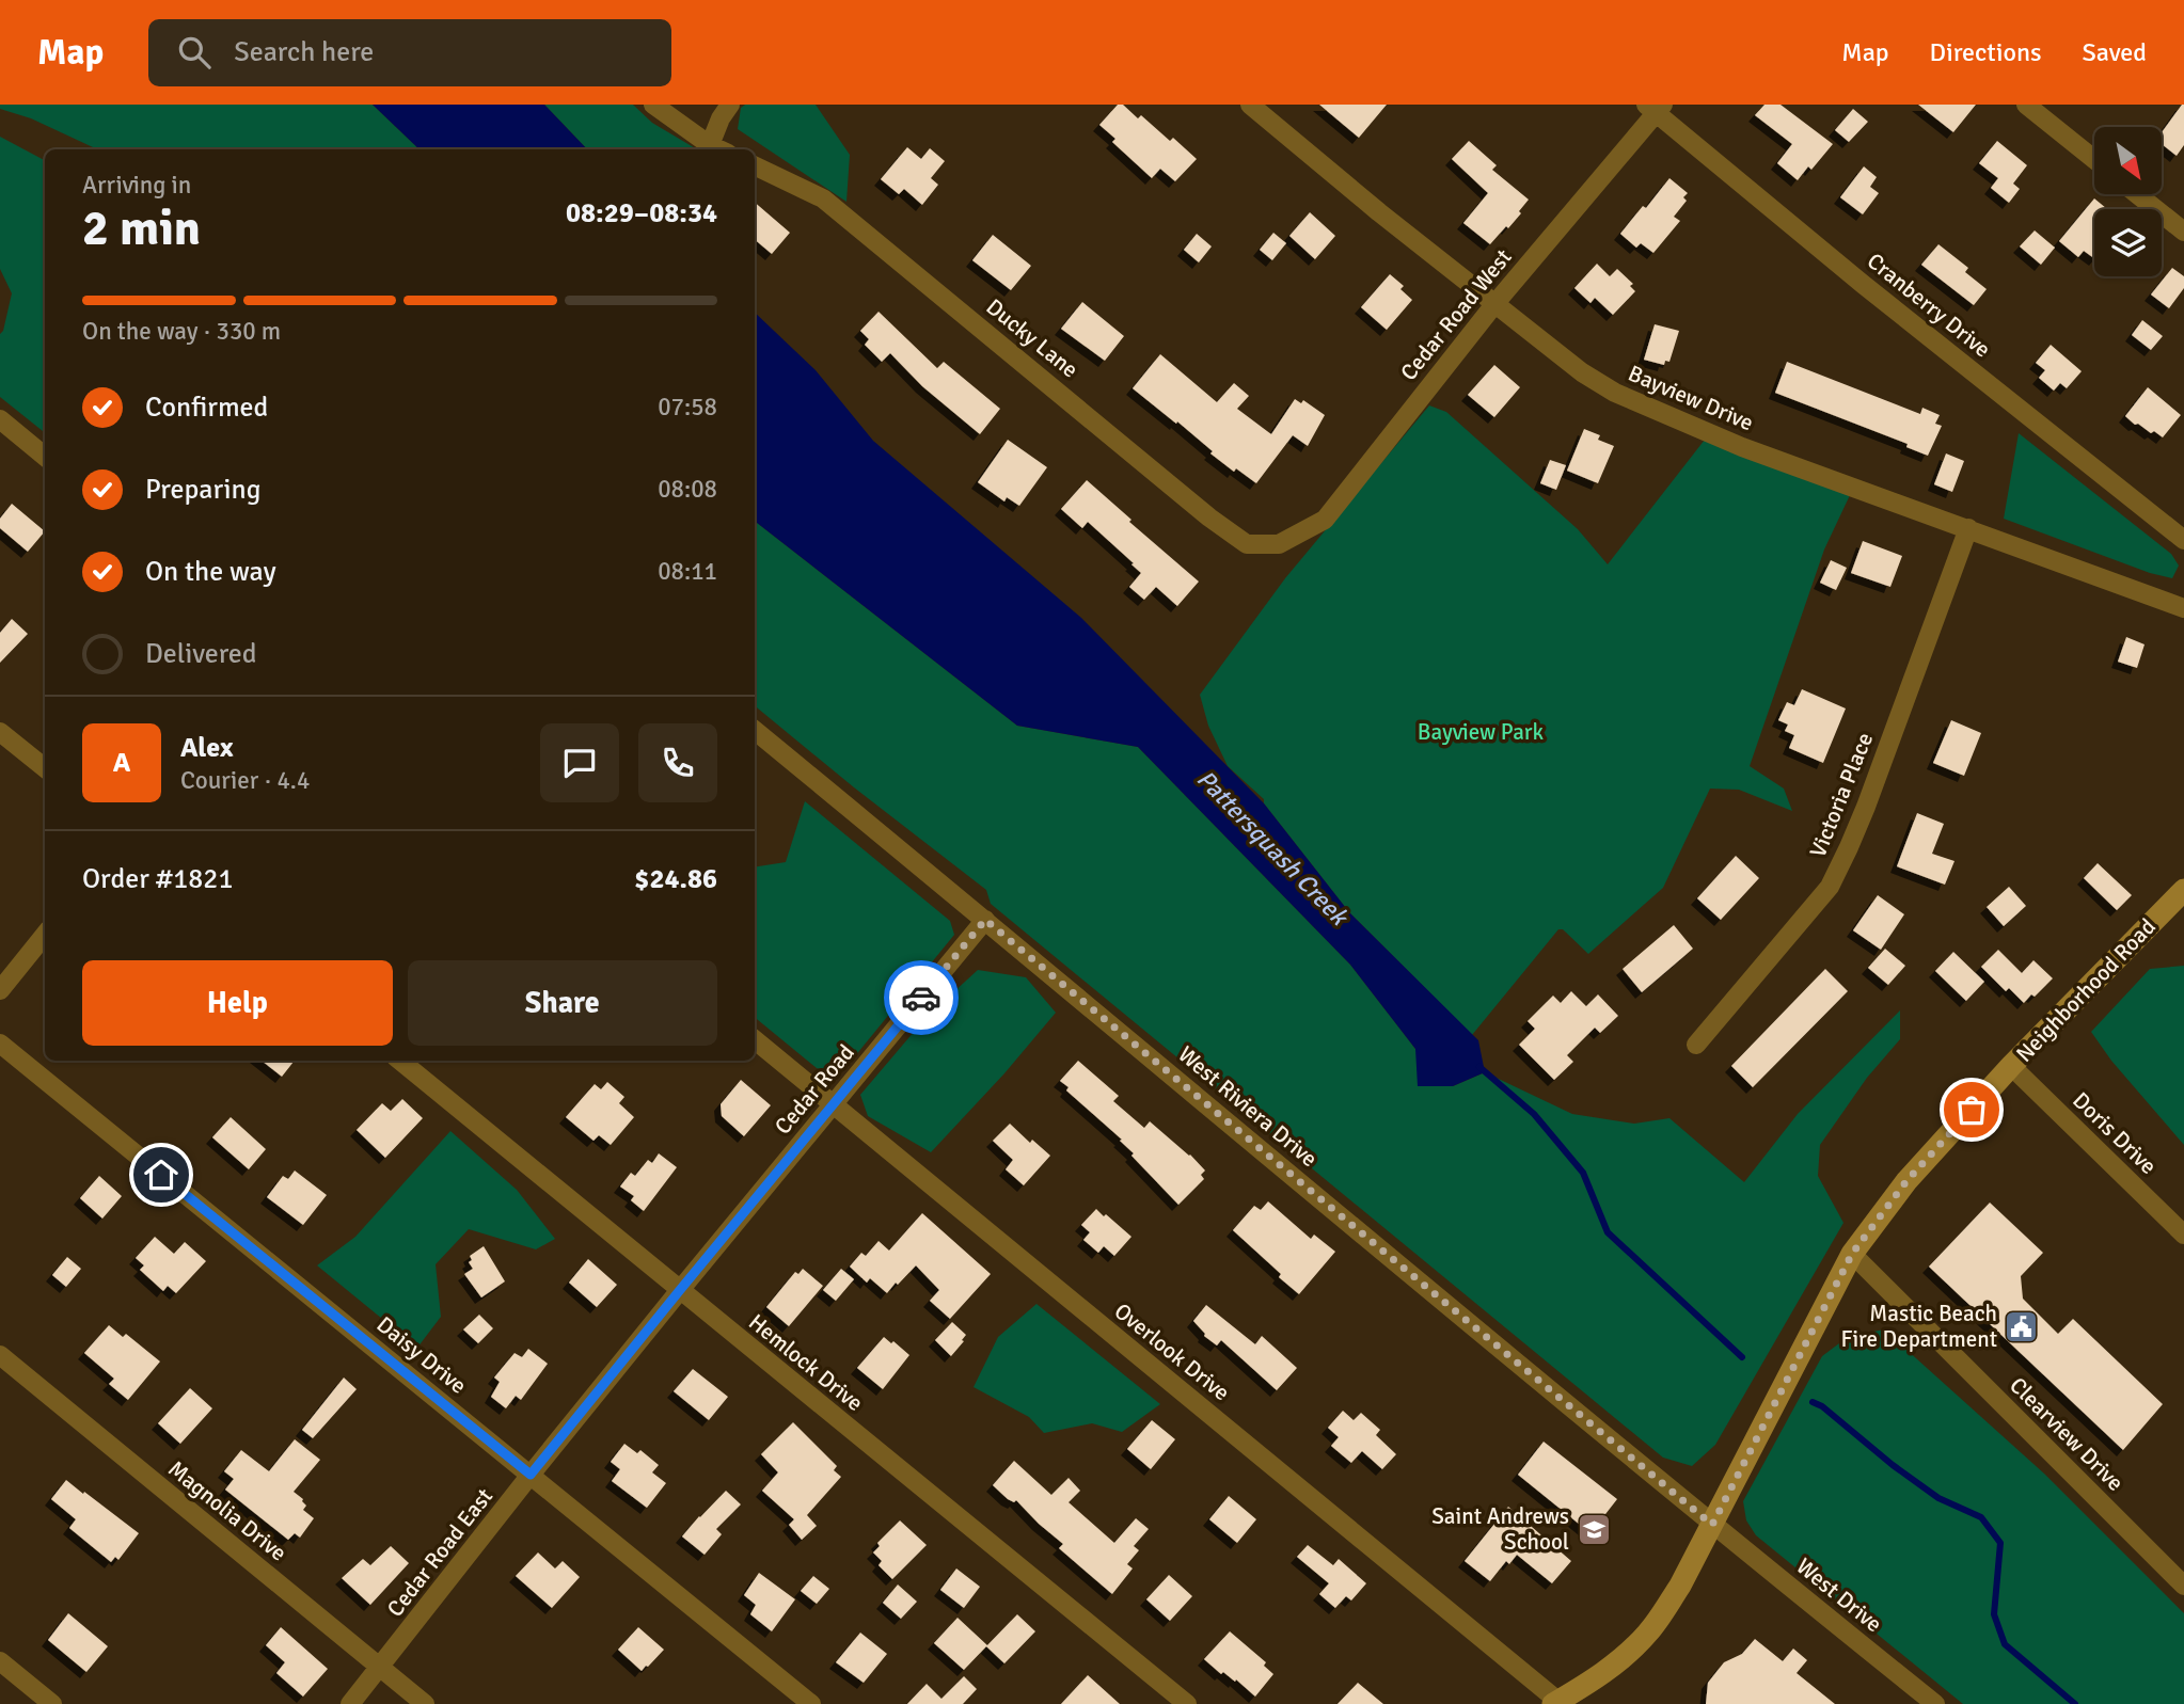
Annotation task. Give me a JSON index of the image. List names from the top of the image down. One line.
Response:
{"streets":{"street":["Cranberry Drive","Cedar Road West","Ducky Lane","Bayview Drive","Victoria Place","Neighborhood Road","Cedar Road","West Riviera Drive","Doris Drive","Overlook Drive","Daisy Drive","Hemlock Drive","Clearview Drive","Magnolia Drive","Cedar Road East","West Drive"]},"crossings":[["Cranberry Drive","Cedar Road West"],["Cedar Road West","Ducky Lane"],["Cedar Road West","Bayview Drive"],["Bayview Drive","Victoria Place"],["Neighborhood Road","West Riviera Drive"],["Neighborhood Road","Doris Drive"],["Neighborhood Road","Overlook Drive"],["Neighborhood Road","Clearview Drive"],["Neighborhood Road","West Drive"],["Cedar Road","West Riviera Drive"],["Cedar Road","Overlook Drive"],["Cedar Road","Hemlock Drive"],["Cedar Road","Cedar Road East"],["West Riviera Drive","West Drive"],["Daisy Drive","Cedar Road East"],["Hemlock Drive","Cedar Road East"],["Magnolia Drive","Cedar Road East"]],"water":["Pattersquash Creek"],"parks":["Bayview Park"],"places":{"public building":["Mastic Beach Fire Department"],"school or university":["Saint Andrews School"]},"north":"bottom right","page":{"header":"Map","search":"Search here","nav":["Map","Directions","Saved"],"heading":["2 min","Arriving in","08:29–08:34"],"panel":["Alex","Courier · 4.4","Order #1821","$24.86"],"bar":"On the way · 330 m","list":[["Confirmed","07:58"],["Preparing","08:08"],["On the way","08:11"],"Delivered"],"round":"A","buttons":["Help","Share"]}}
